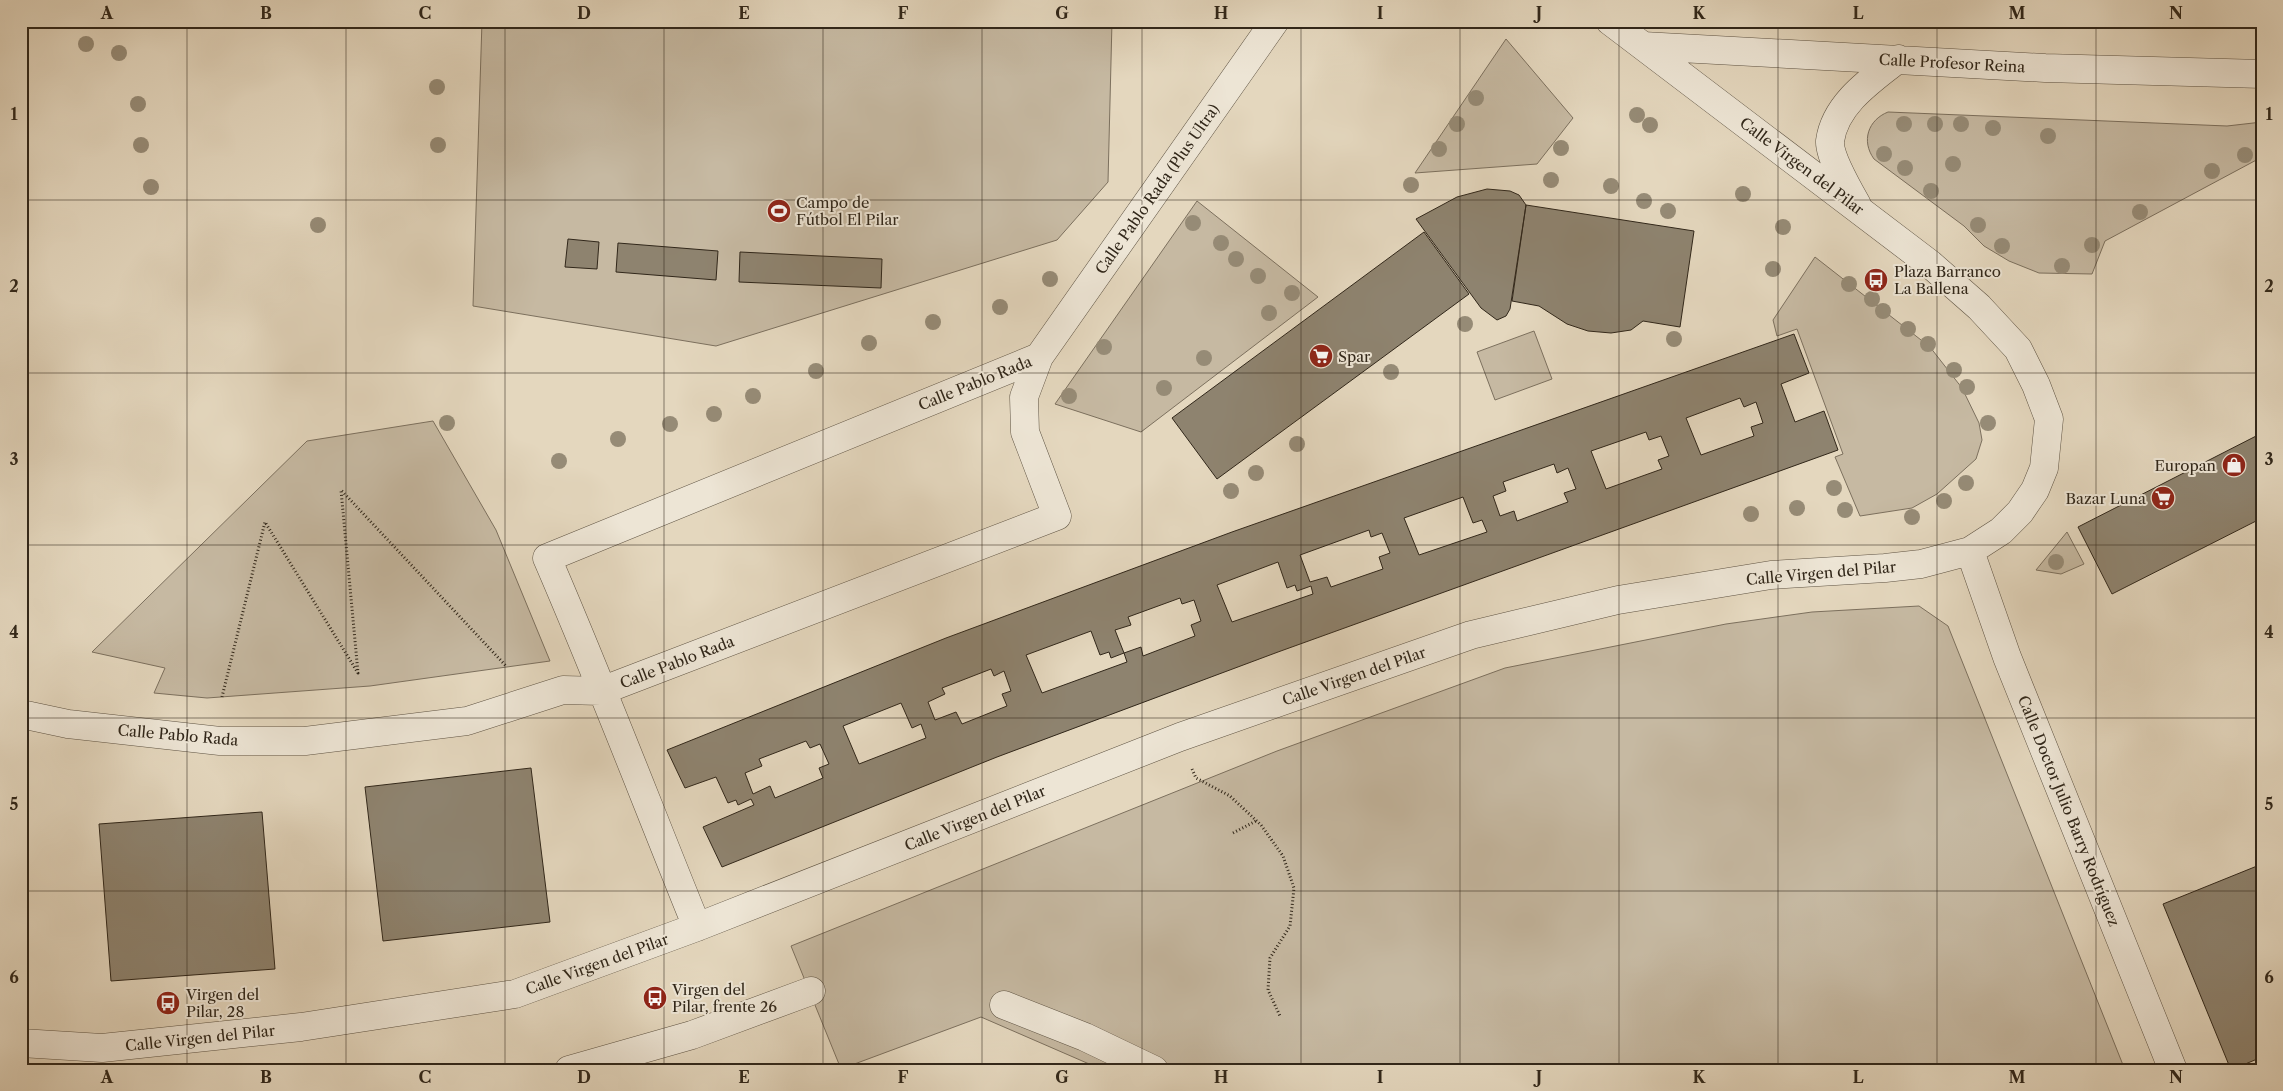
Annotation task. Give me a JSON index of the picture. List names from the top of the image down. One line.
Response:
{"streets":{"street":["Calle Profesor Reina","Calle Virgen del Pilar","Calle Pablo Rada (Plus Ultra)","Calle Pablo Rada","Calle Doctor Julio Barry Rodríguez"]},"crossings":[["Calle Profesor Reina","Calle Virgen del Pilar"],["Calle Virgen del Pilar","Calle Doctor Julio Barry Rodríguez"],["Calle Pablo Rada (Plus Ultra)","Calle Pablo Rada"]],"places":{"sports":["Campo de Fútbol El Pilar"],"bus stop":["Plaza Barranco La Ballena","Virgen del Pilar, frente 26","Virgen del Pilar, 28"],"supermarket":["Spar","Bazar Luna"],"shop":["Europan"]},"grid":{"columns":["A","B","C","D","E","F","G","H","I","J","K","L","M","N"],"rows":["1","2","3","4","5","6"]}}
